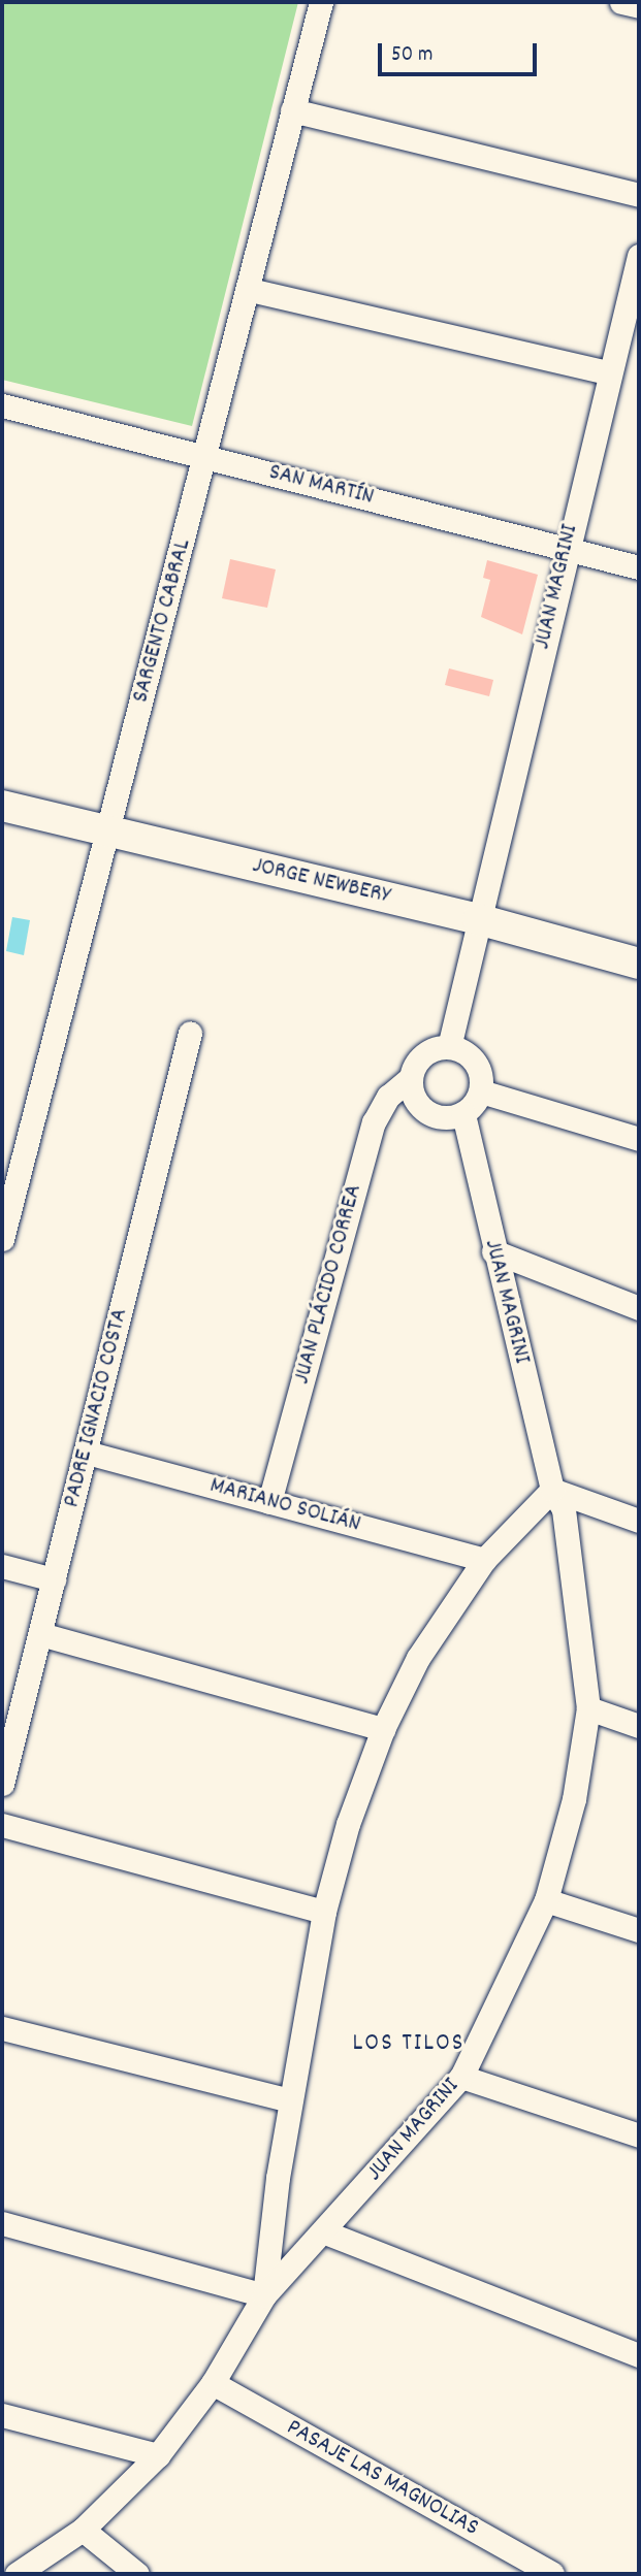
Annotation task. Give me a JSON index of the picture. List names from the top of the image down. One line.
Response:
{"streets":{"main road":["JORGE NEWBERY"],"street":["SAN MARTÍN","JUAN MAGRINI","SARGENTO CABRAL","JUAN PLÁCIDO CORREA","PADRE IGNACIO COSTA","MARIANO SOLIÁN","PASAJE LAS MAGNOLIAS"]},"crossings":[["SAN MARTÍN","JUAN MAGRINI"],["SAN MARTÍN","SARGENTO CABRAL"],["JUAN MAGRINI","JORGE NEWBERY"],["JUAN MAGRINI","JUAN PLÁCIDO CORREA"],["JUAN MAGRINI","PASAJE LAS MAGNOLIAS"],["SARGENTO CABRAL","JORGE NEWBERY"],["JUAN PLÁCIDO CORREA","MARIANO SOLIÁN"],["PADRE IGNACIO COSTA","MARIANO SOLIÁN"]],"districts":["LOS TILOS"],"scale_bar":"50 m"}
